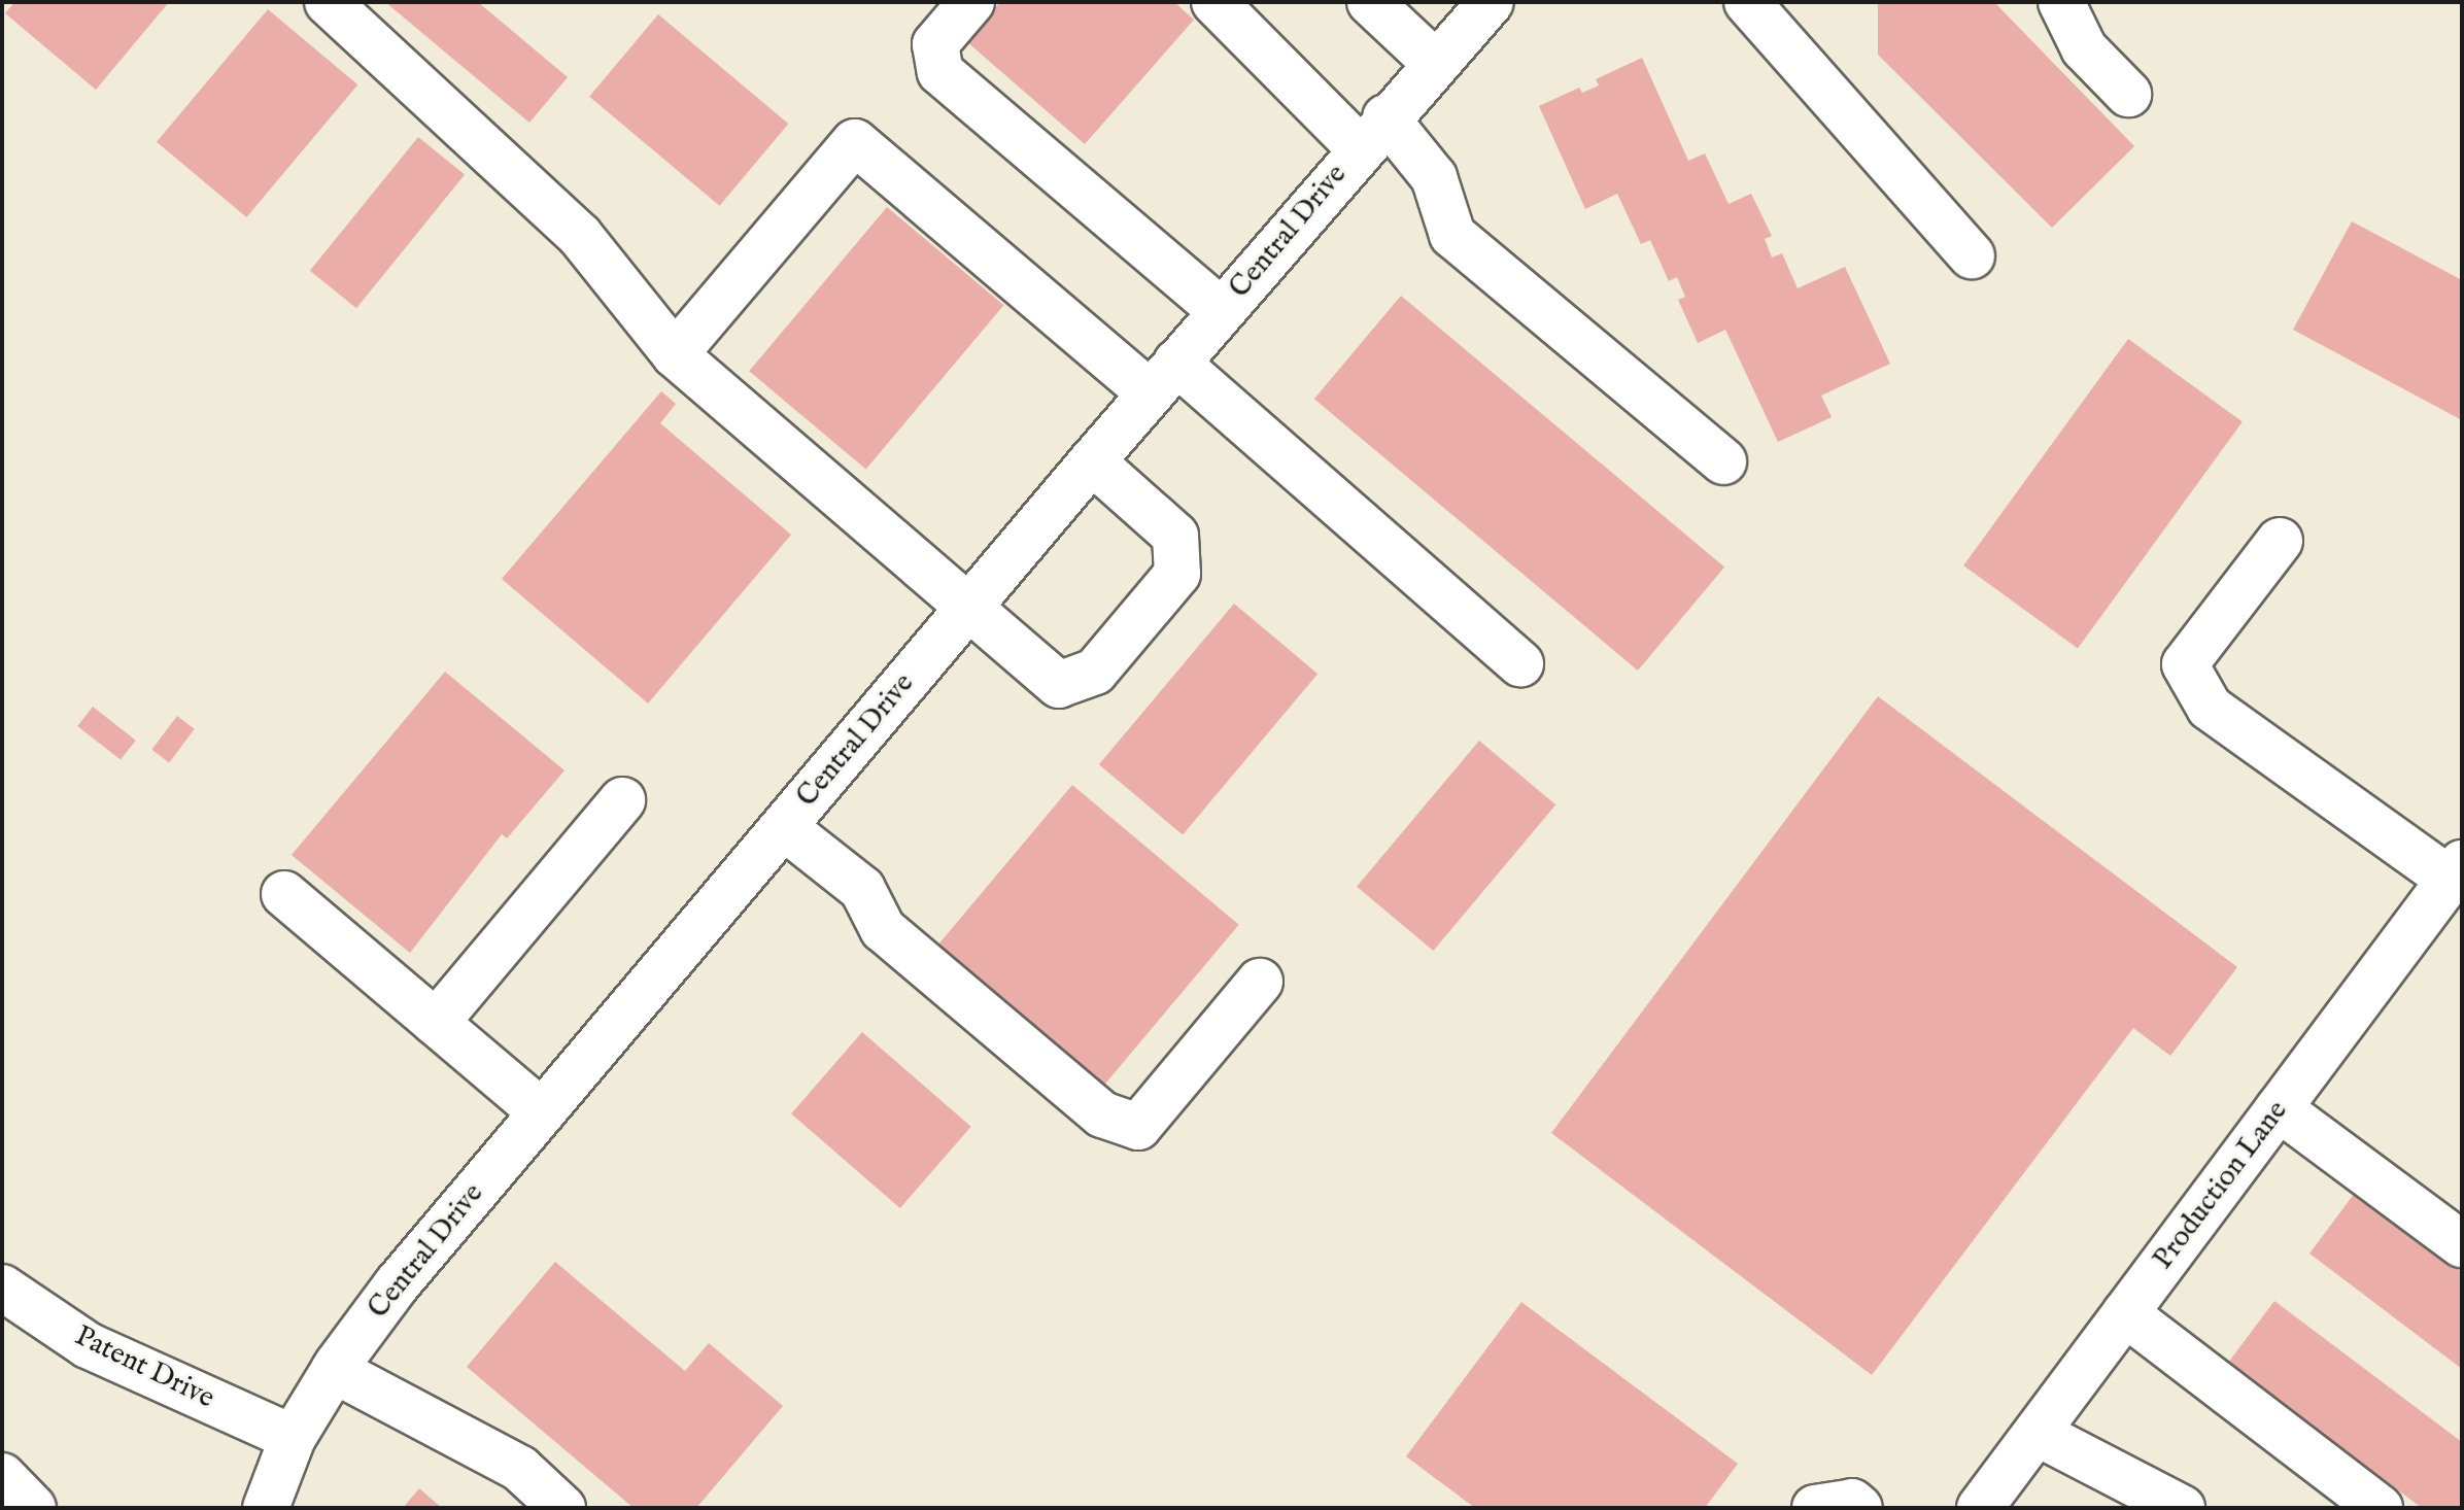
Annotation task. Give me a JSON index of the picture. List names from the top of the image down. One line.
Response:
{"streets":{"street":["Central Drive","Production Lane","Patent Drive"]},"crossings":[["Central Drive","Patent Drive"]]}
